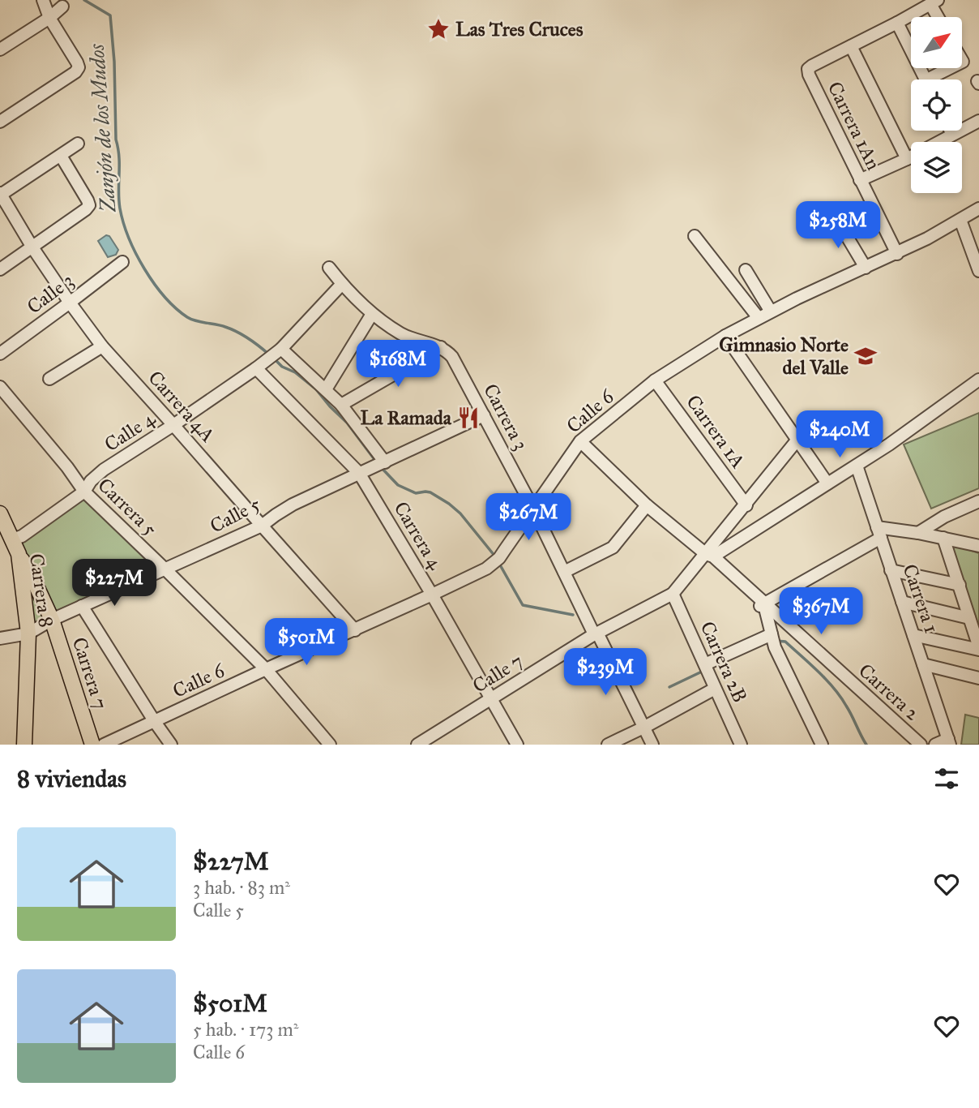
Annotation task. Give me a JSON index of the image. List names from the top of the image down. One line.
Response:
{"streets":{"main road":["Carrera 8","Carrera 7"],"street":["Carrera 1An","Calle 3","Carrera 4A","Calle 6","Carrera 3","Calle 4","Carrera 1A","Carrera 5","Calle 5","Carrera 4","Carrera 1","Carrera 2B","Calle 7","Carrera 2"]},"crossings":[["Carrera 1An","Calle 6"],["Calle 3","Carrera 4A"],["Carrera 4A","Calle 6"],["Carrera 4A","Calle 4"],["Carrera 4A","Calle 5"],["Calle 6","Carrera 3"],["Calle 6","Carrera 1A"],["Calle 6","Carrera 5"],["Calle 6","Carrera 4"],["Calle 6","Carrera 2"],["Carrera 3","Calle 5"],["Carrera 3","Calle 7"],["Calle 4","Carrera 5"],["Calle 4","Carrera 4"],["Calle 4","Carrera 8"],["Carrera 5","Calle 5"],["Calle 5","Carrera 4"],["Calle 5","Carrera 8"],["Calle 5","Carrera 7"],["Carrera 4","Calle 7"],["Carrera 8","Carrera 7"],["Carrera 1","Calle 7"],["Carrera 2B","Calle 7"],["Calle 7","Carrera 2"]],"water":["Zanjón de los Mudos"],"places":{"place":["Las Tres Cruces"],"school or university":["Gimnasio Norte del Valle"],"restaurant":["La Ramada"]},"north":"top right","page":{"price":["$258M","$168M","$240M","$267M","$227M","$367M","$501M","$239M"],"heading":"8 viviendas","list":[{"name":"$227M","note":"3 hab. · 83 m² · Calle 5"},{"name":"$501M","note":"5 hab. · 173 m² · Calle 6"}]}}
